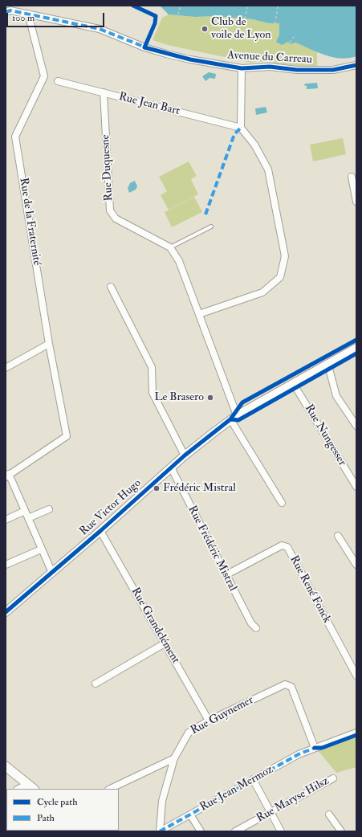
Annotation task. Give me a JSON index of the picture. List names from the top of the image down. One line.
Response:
{"streets":{"street":["Avenue du Carreau","Rue Jean Bart","Rue Duquesne","Rue de la Fraternité","Rue Nungesser","Rue Victor Hugo","Rue Frédéric Mistral","Rue René Fonck","Rue Grandclément","Rue Guynemer","Rue Jean Mermoz","Rue Maryse Hilsz"]},"crossings":[["Avenue du Carreau","Rue de la Fraternité"],["Rue Jean Bart","Rue Duquesne"],["Rue Duquesne","Rue Victor Hugo"],["Rue Nungesser","Rue Victor Hugo"],["Rue Victor Hugo","Rue Frédéric Mistral"],["Rue Victor Hugo","Rue Grandclément"],["Rue Frédéric Mistral","Rue René Fonck"],["Rue Grandclément","Rue Guynemer"],["Rue Guynemer","Rue Jean Mermoz"]],"places":["Club de voile de Lyon","Le Brasero","Frédéric Mistral"],"legend":["Cycle path","Path"],"scale_bar":"100 m"}
